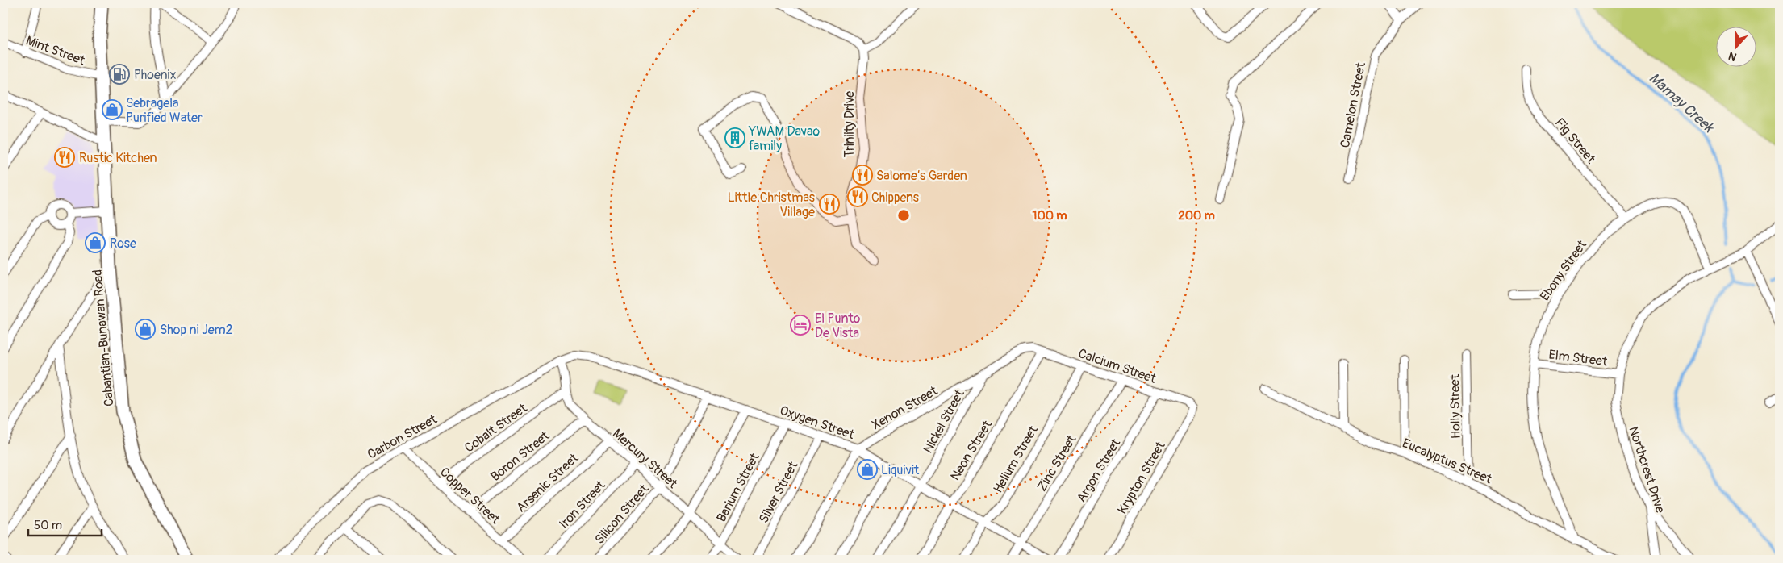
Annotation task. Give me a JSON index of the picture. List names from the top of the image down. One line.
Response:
{"streets":{"main road":["Cabantian-Bunawan Road"],"street":["Mint Street","Camelon Street","Triniity Drive","Fig Street","Ebony Street","Elm Street","Calcium Street","Holly Street","Xenon Street","Nickel Street","Oxygen Street","Cobalt Street","Carbon Street","Neon Street","Boron Street","Mercury Street","Helium Street","Eucalyptus Street","Zinc Street","Northcrest Drive","Argon Street","Krypton Street","Arsenic Street","Barium Street","Silver Street","Copper Street","Iron Street","Silicon Street"]},"crossings":[["Mint Street","Cabantian-Bunawan Road"],["Fig Street","Ebony Street"],["Ebony Street","Elm Street"],["Ebony Street","Eucalyptus Street"],["Ebony Street","Northcrest Drive"],["Elm Street","Northcrest Drive"],["Calcium Street","Xenon Street"],["Calcium Street","Neon Street"],["Calcium Street","Helium Street"],["Calcium Street","Zinc Street"],["Calcium Street","Argon Street"],["Calcium Street","Krypton Street"],["Holly Street","Eucalyptus Street"],["Xenon Street","Nickel Street"],["Xenon Street","Oxygen Street"],["Nickel Street","Oxygen Street"],["Oxygen Street","Carbon Street"],["Oxygen Street","Neon Street"],["Oxygen Street","Mercury Street"],["Oxygen Street","Helium Street"],["Oxygen Street","Zinc Street"],["Oxygen Street","Barium Street"],["Oxygen Street","Silver Street"],["Oxygen Street","Silicon Street"],["Cobalt Street","Mercury Street"],["Cobalt Street","Copper Street"],["Carbon Street","Mercury Street"],["Carbon Street","Copper Street"],["Boron Street","Mercury Street"],["Boron Street","Copper Street"],["Mercury Street","Arsenic Street"],["Mercury Street","Barium Street"],["Mercury Street","Iron Street"],["Mercury Street","Silicon Street"],["Arsenic Street","Copper Street"]],"water":["Mamay Creek"],"places":{"fuel station":["Phoenix"],"shop":["Sebragela Purified Water","Rose","Shop ni Jem2","Liquivit"],"building":["YWAM Davao family"],"restaurant":["Rustic Kitchen","Salome’s Garden","Chippens","Little Christmas Village"],"hotel":["El Punto De Vista"]},"scale_bar":"50 m","north":"bottom","rings":["100 m","200 m"]}
